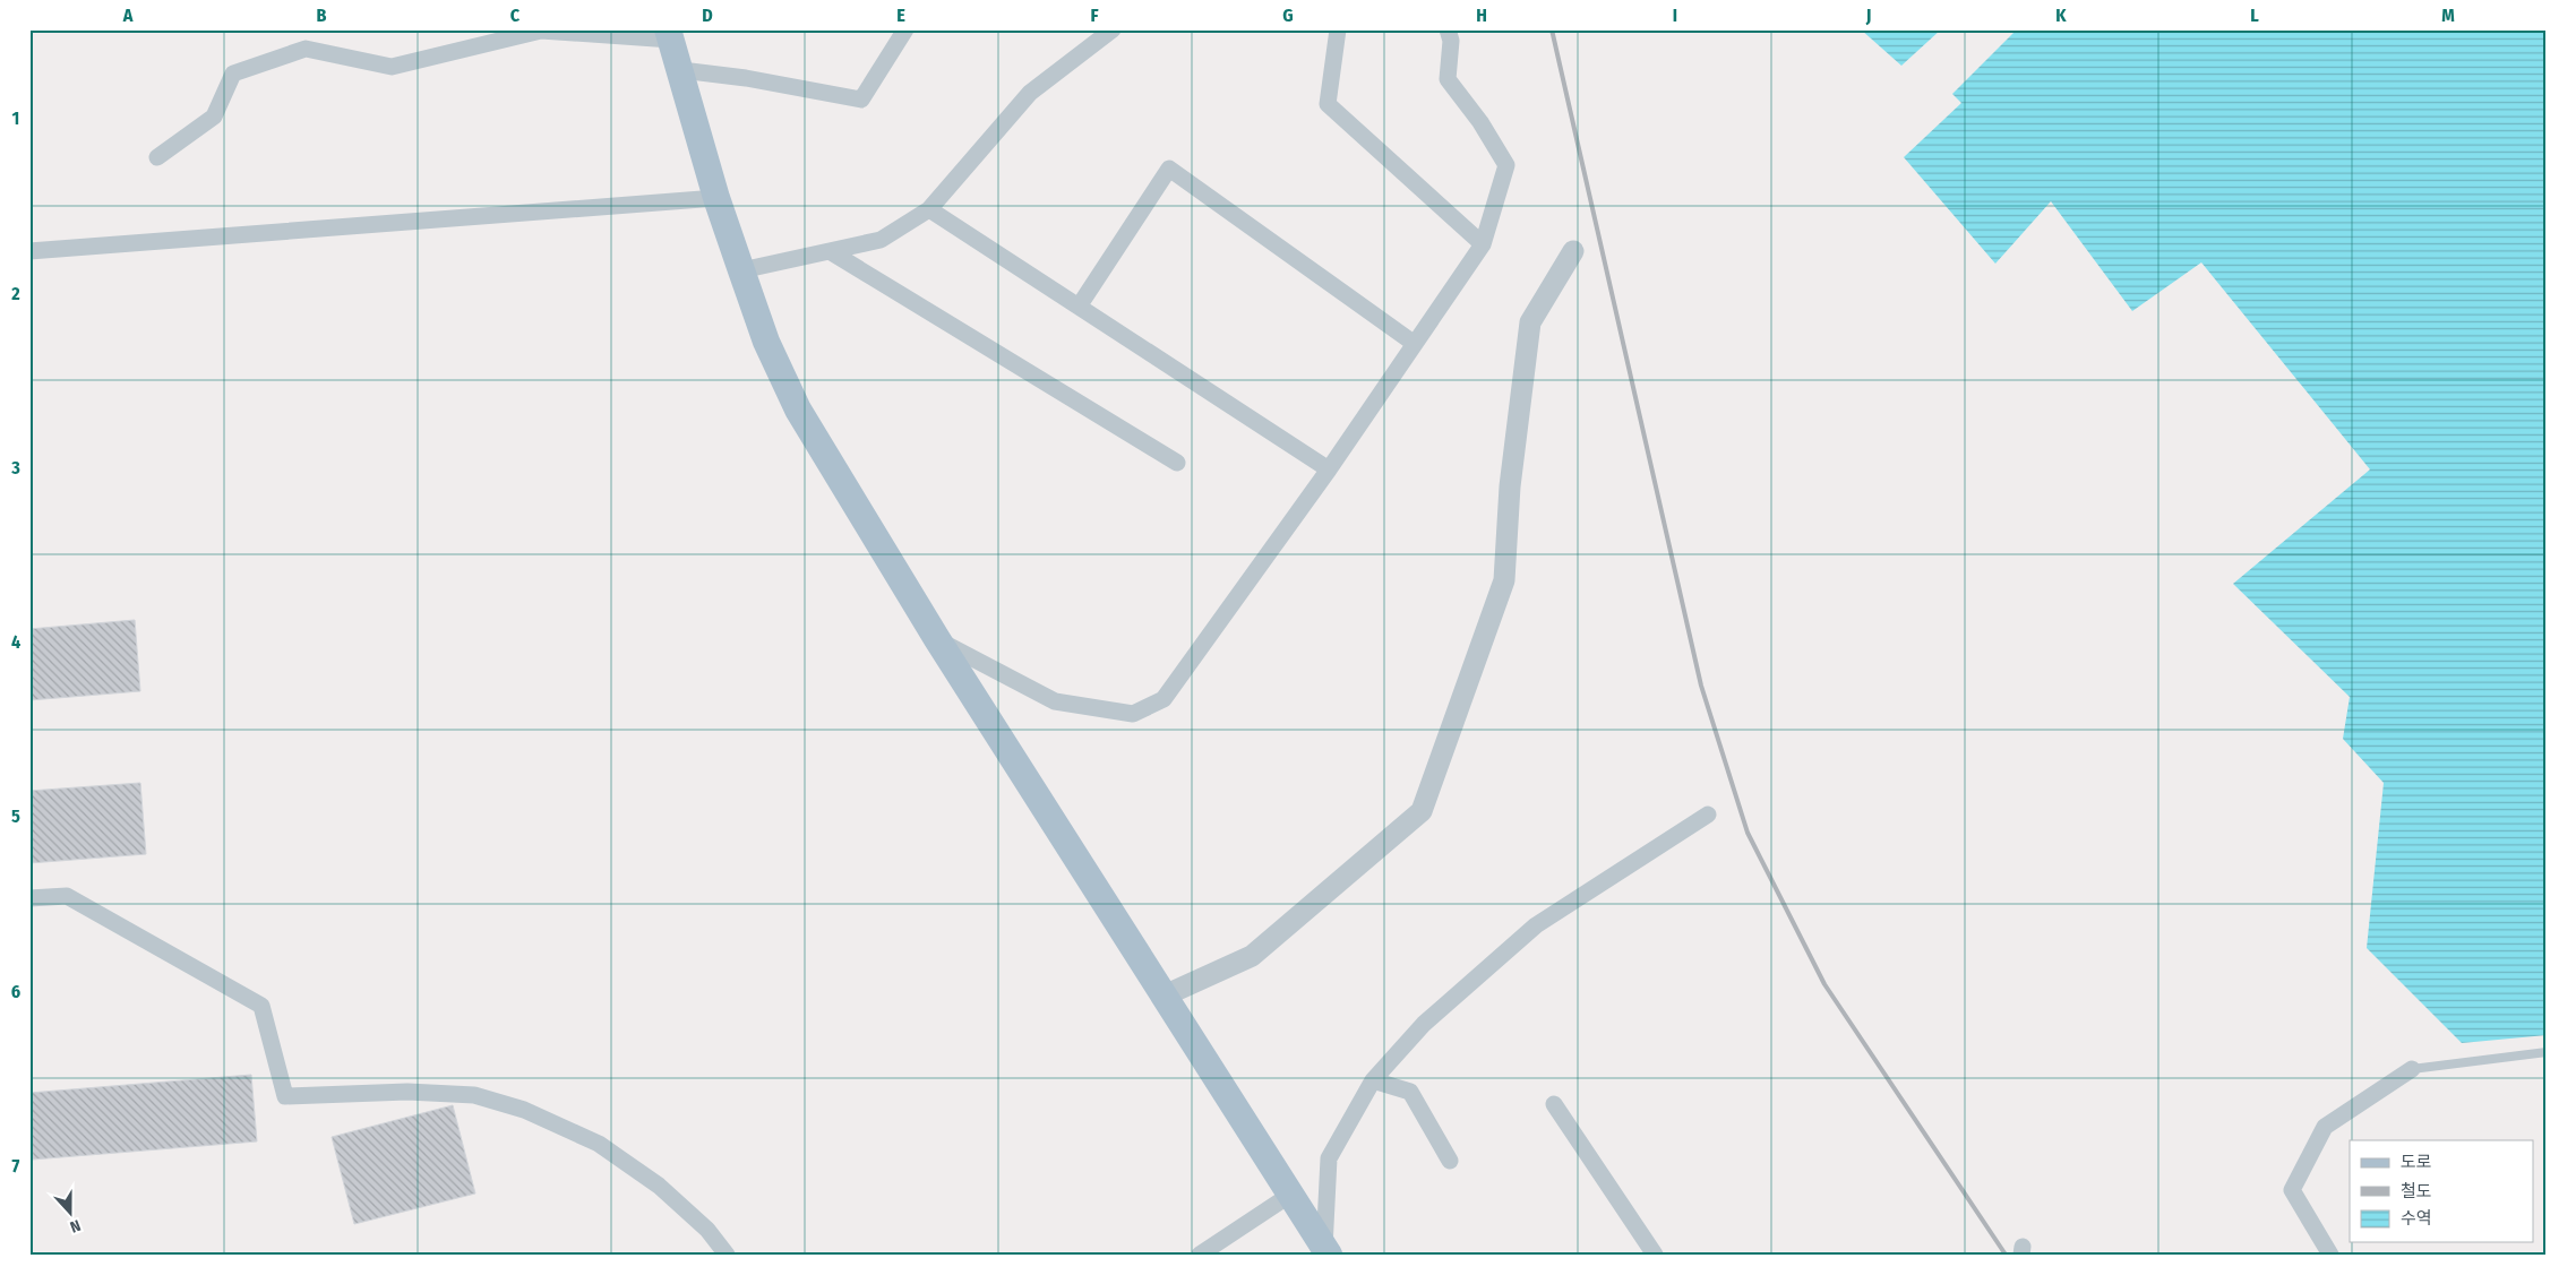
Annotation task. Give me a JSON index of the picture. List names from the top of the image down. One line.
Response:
{"legend":["도로","철도","수역"],"north":"bottom","grid":{"columns":["A","B","C","D","E","F","G","H","I","J","K","L","M"],"rows":["1","2","3","4","5","6","7"]}}
